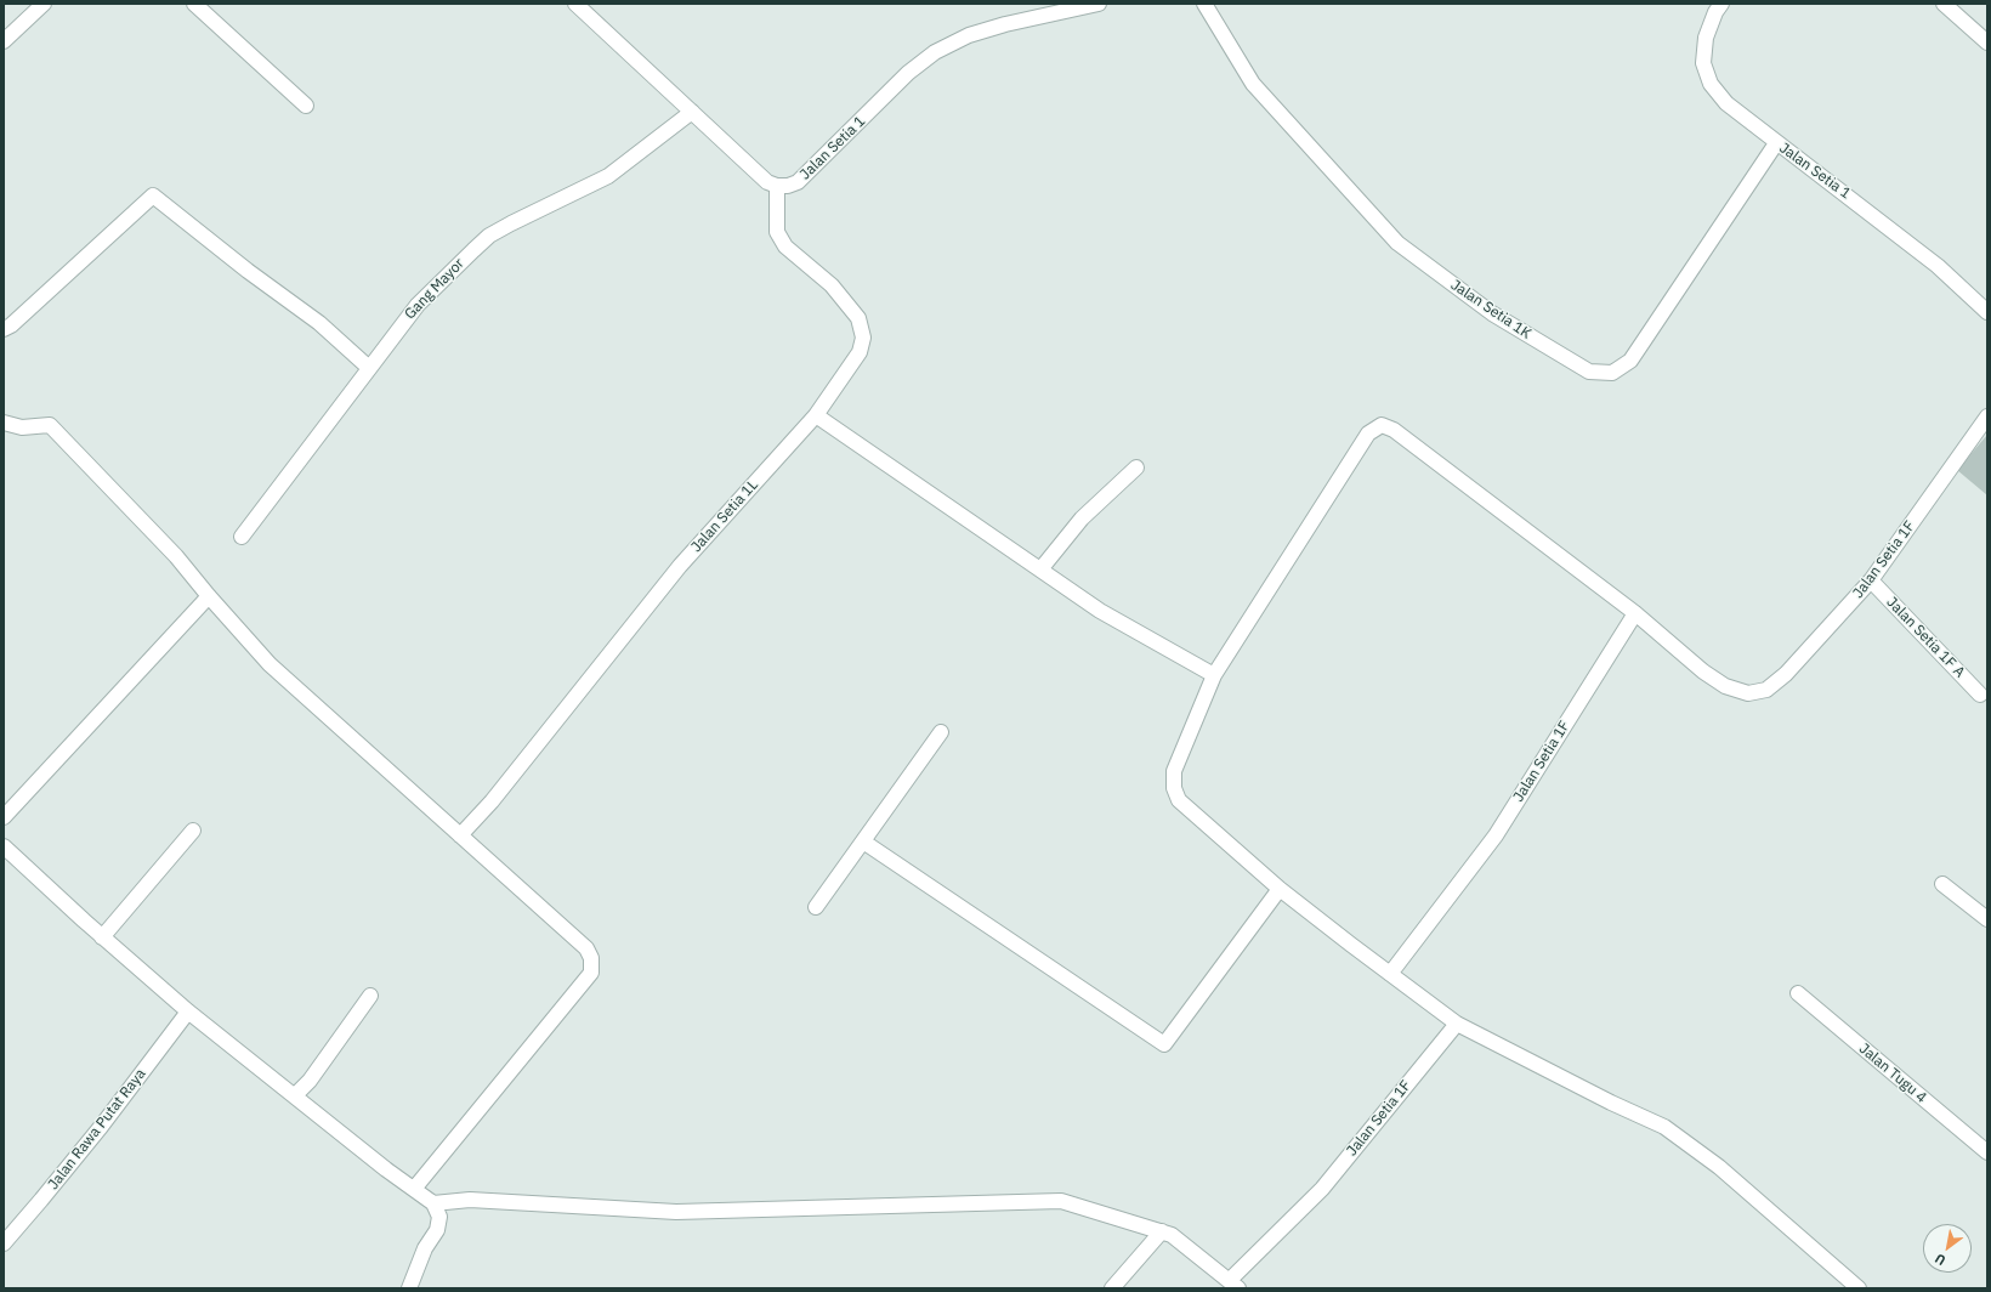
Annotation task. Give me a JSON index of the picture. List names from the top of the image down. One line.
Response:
{"streets":{"street":["Jalan Setia 1","Gang Mayor","Jalan Setia 1K","Jalan Setia 1L","Jalan Setia 1F","Jalan Setia 1F A","Jalan Tugu 4","Jalan Rawa Putat Raya"]},"crossings":[["Jalan Setia 1","Jalan Setia 1K"],["Jalan Setia 1","Jalan Setia 1L"],["Jalan Setia 1F","Jalan Setia 1F A"]],"north":"bottom left"}
